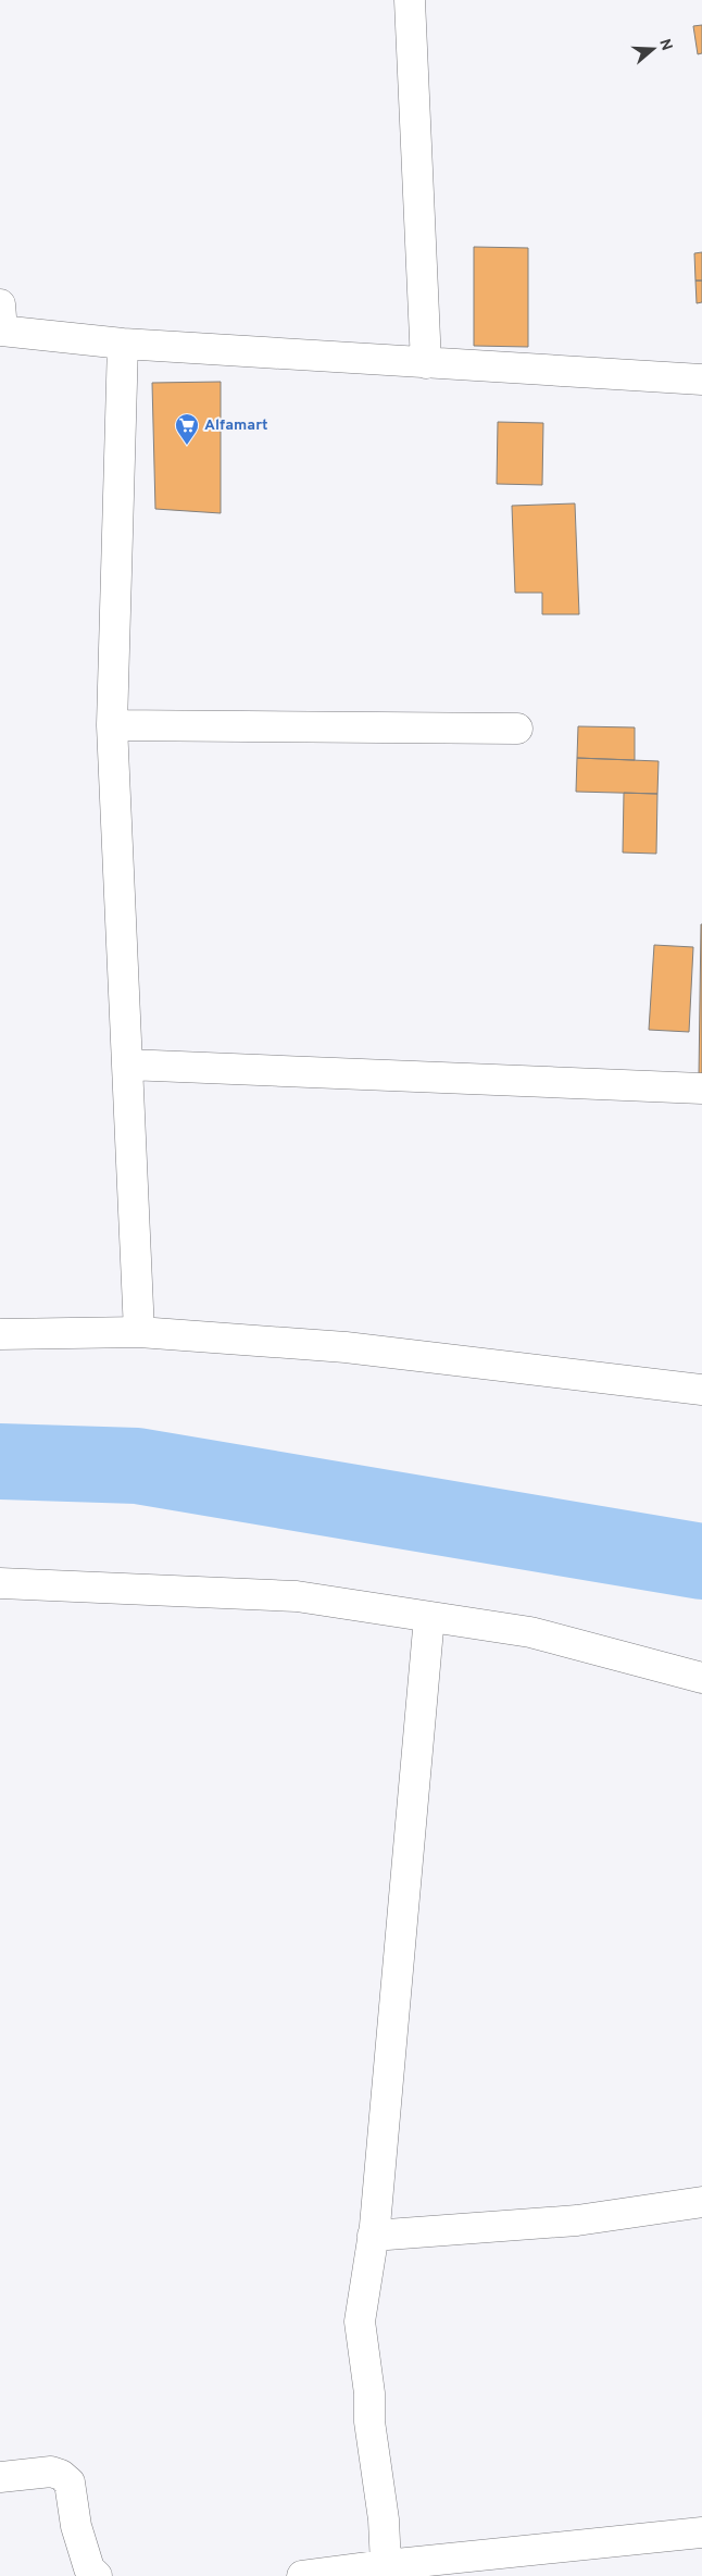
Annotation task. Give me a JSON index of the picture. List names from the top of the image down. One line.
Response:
{"places":{"supermarket":["Alfamart"]},"north":"right"}
